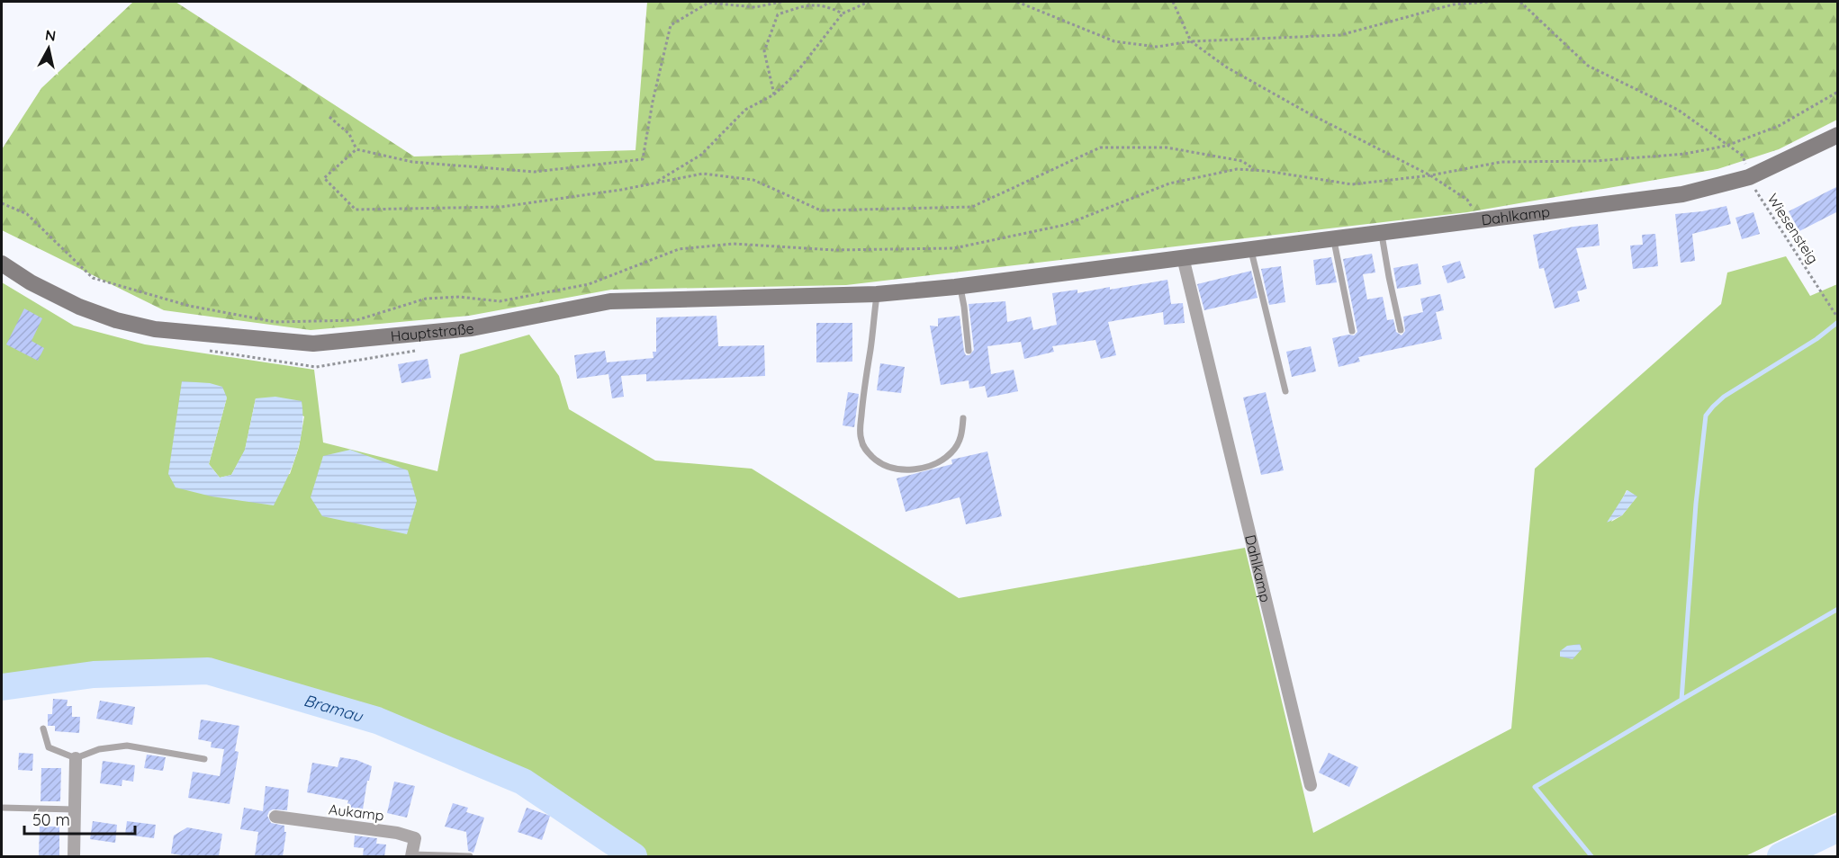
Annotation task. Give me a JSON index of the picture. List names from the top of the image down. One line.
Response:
{"streets":{"street":["Dahlkamp","Hauptstraße","Aukamp"],"path":["Wiesensteig"]},"crossings":[["Dahlkamp","Wiesensteig"],["Dahlkamp","Hauptstraße"]],"water":["Bramau"],"scale_bar":"50 m","north":"top"}
